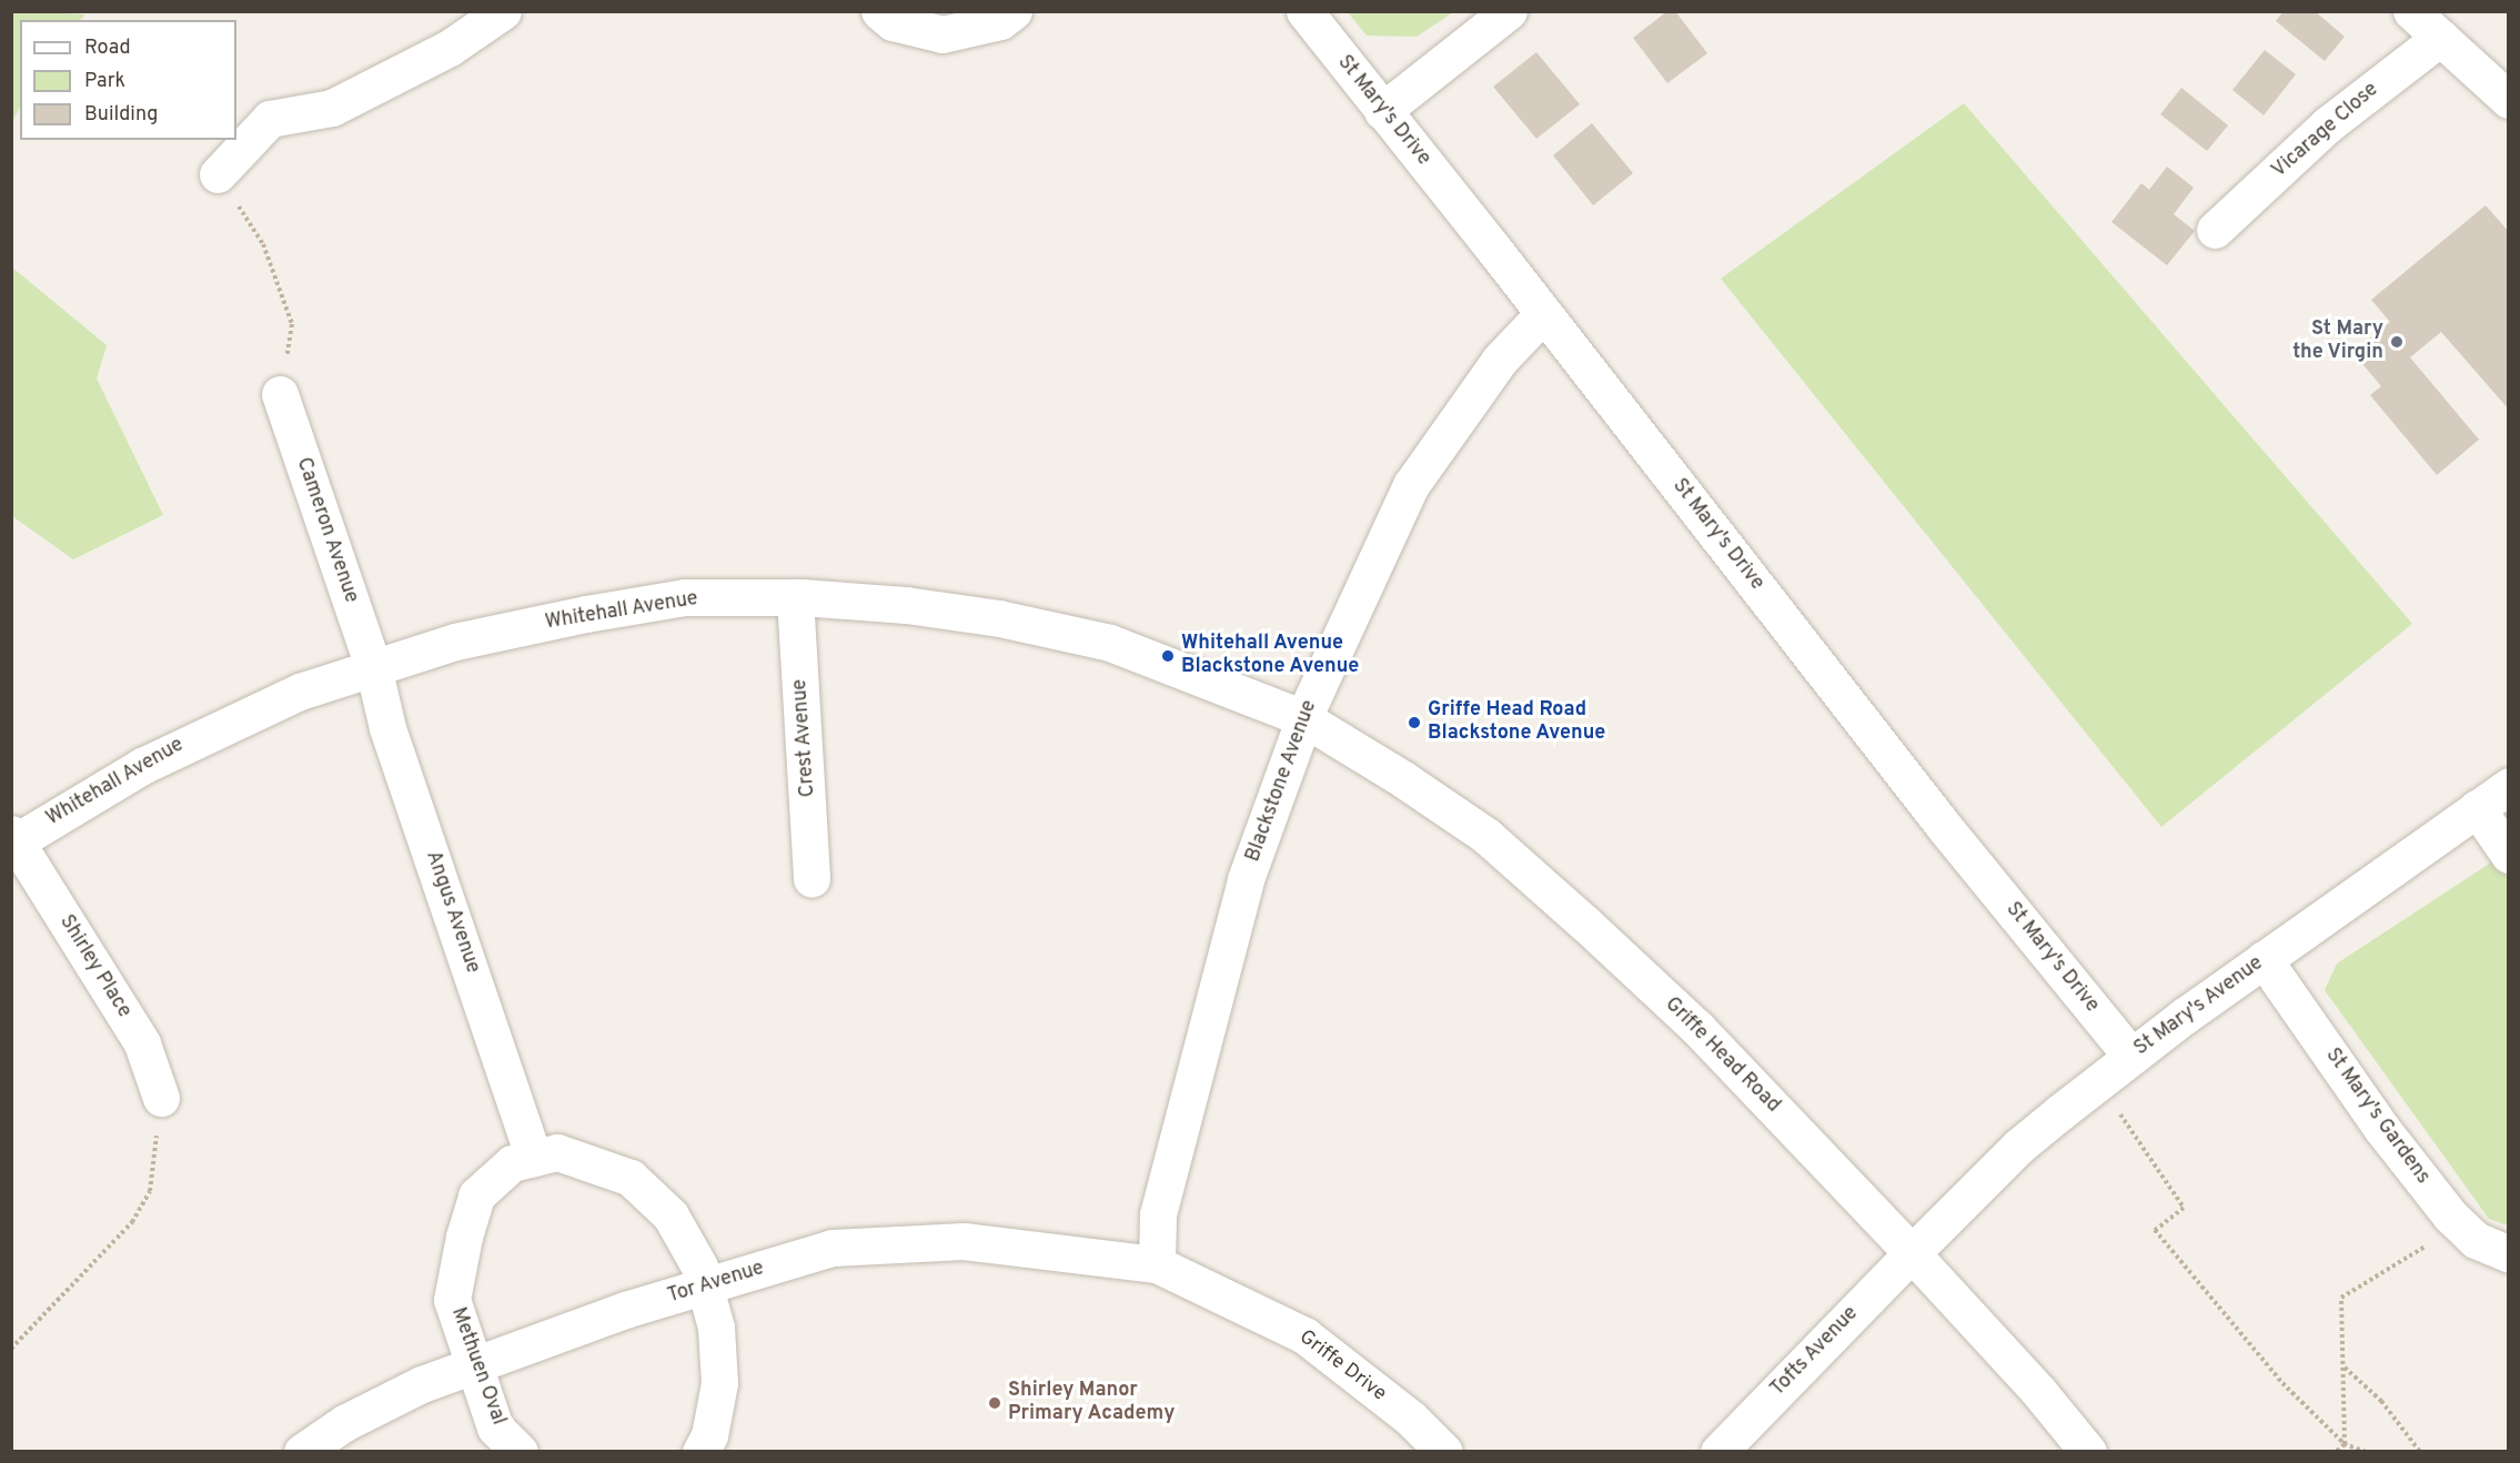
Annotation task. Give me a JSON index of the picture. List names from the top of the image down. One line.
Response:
{"streets":{"street":["St Mary's Drive","Vicarage Close","Cameron Avenue","Whitehall Avenue","Crest Avenue","Blackstone Avenue","Angus Avenue","Shirley Place","St Mary's Avenue","Griffe Head Road","St Mary's Gardens","Tor Avenue","Tofts Avenue","Methuen Oval","Griffe Drive"]},"crossings":[["St Mary's Drive","Blackstone Avenue"],["St Mary's Drive","St Mary's Avenue"],["Cameron Avenue","Whitehall Avenue"],["Cameron Avenue","Angus Avenue"],["Whitehall Avenue","Crest Avenue"],["Whitehall Avenue","Blackstone Avenue"],["Whitehall Avenue","Angus Avenue"],["Whitehall Avenue","Shirley Place"],["Whitehall Avenue","Griffe Head Road"],["Blackstone Avenue","Griffe Head Road"],["Blackstone Avenue","Tor Avenue"],["Blackstone Avenue","Griffe Drive"],["Angus Avenue","Methuen Oval"],["St Mary's Avenue","Griffe Head Road"],["St Mary's Avenue","St Mary's Gardens"],["St Mary's Avenue","Tofts Avenue"],["Griffe Head Road","Tofts Avenue"],["Tor Avenue","Methuen Oval"],["Tor Avenue","Griffe Drive"]],"places":["St Mary the Virgin","Whitehall Avenue Blackstone Avenue","Griffe Head Road Blackstone Avenue","Shirley Manor Primary Academy"],"legend":["Road","Park","Building"]}
